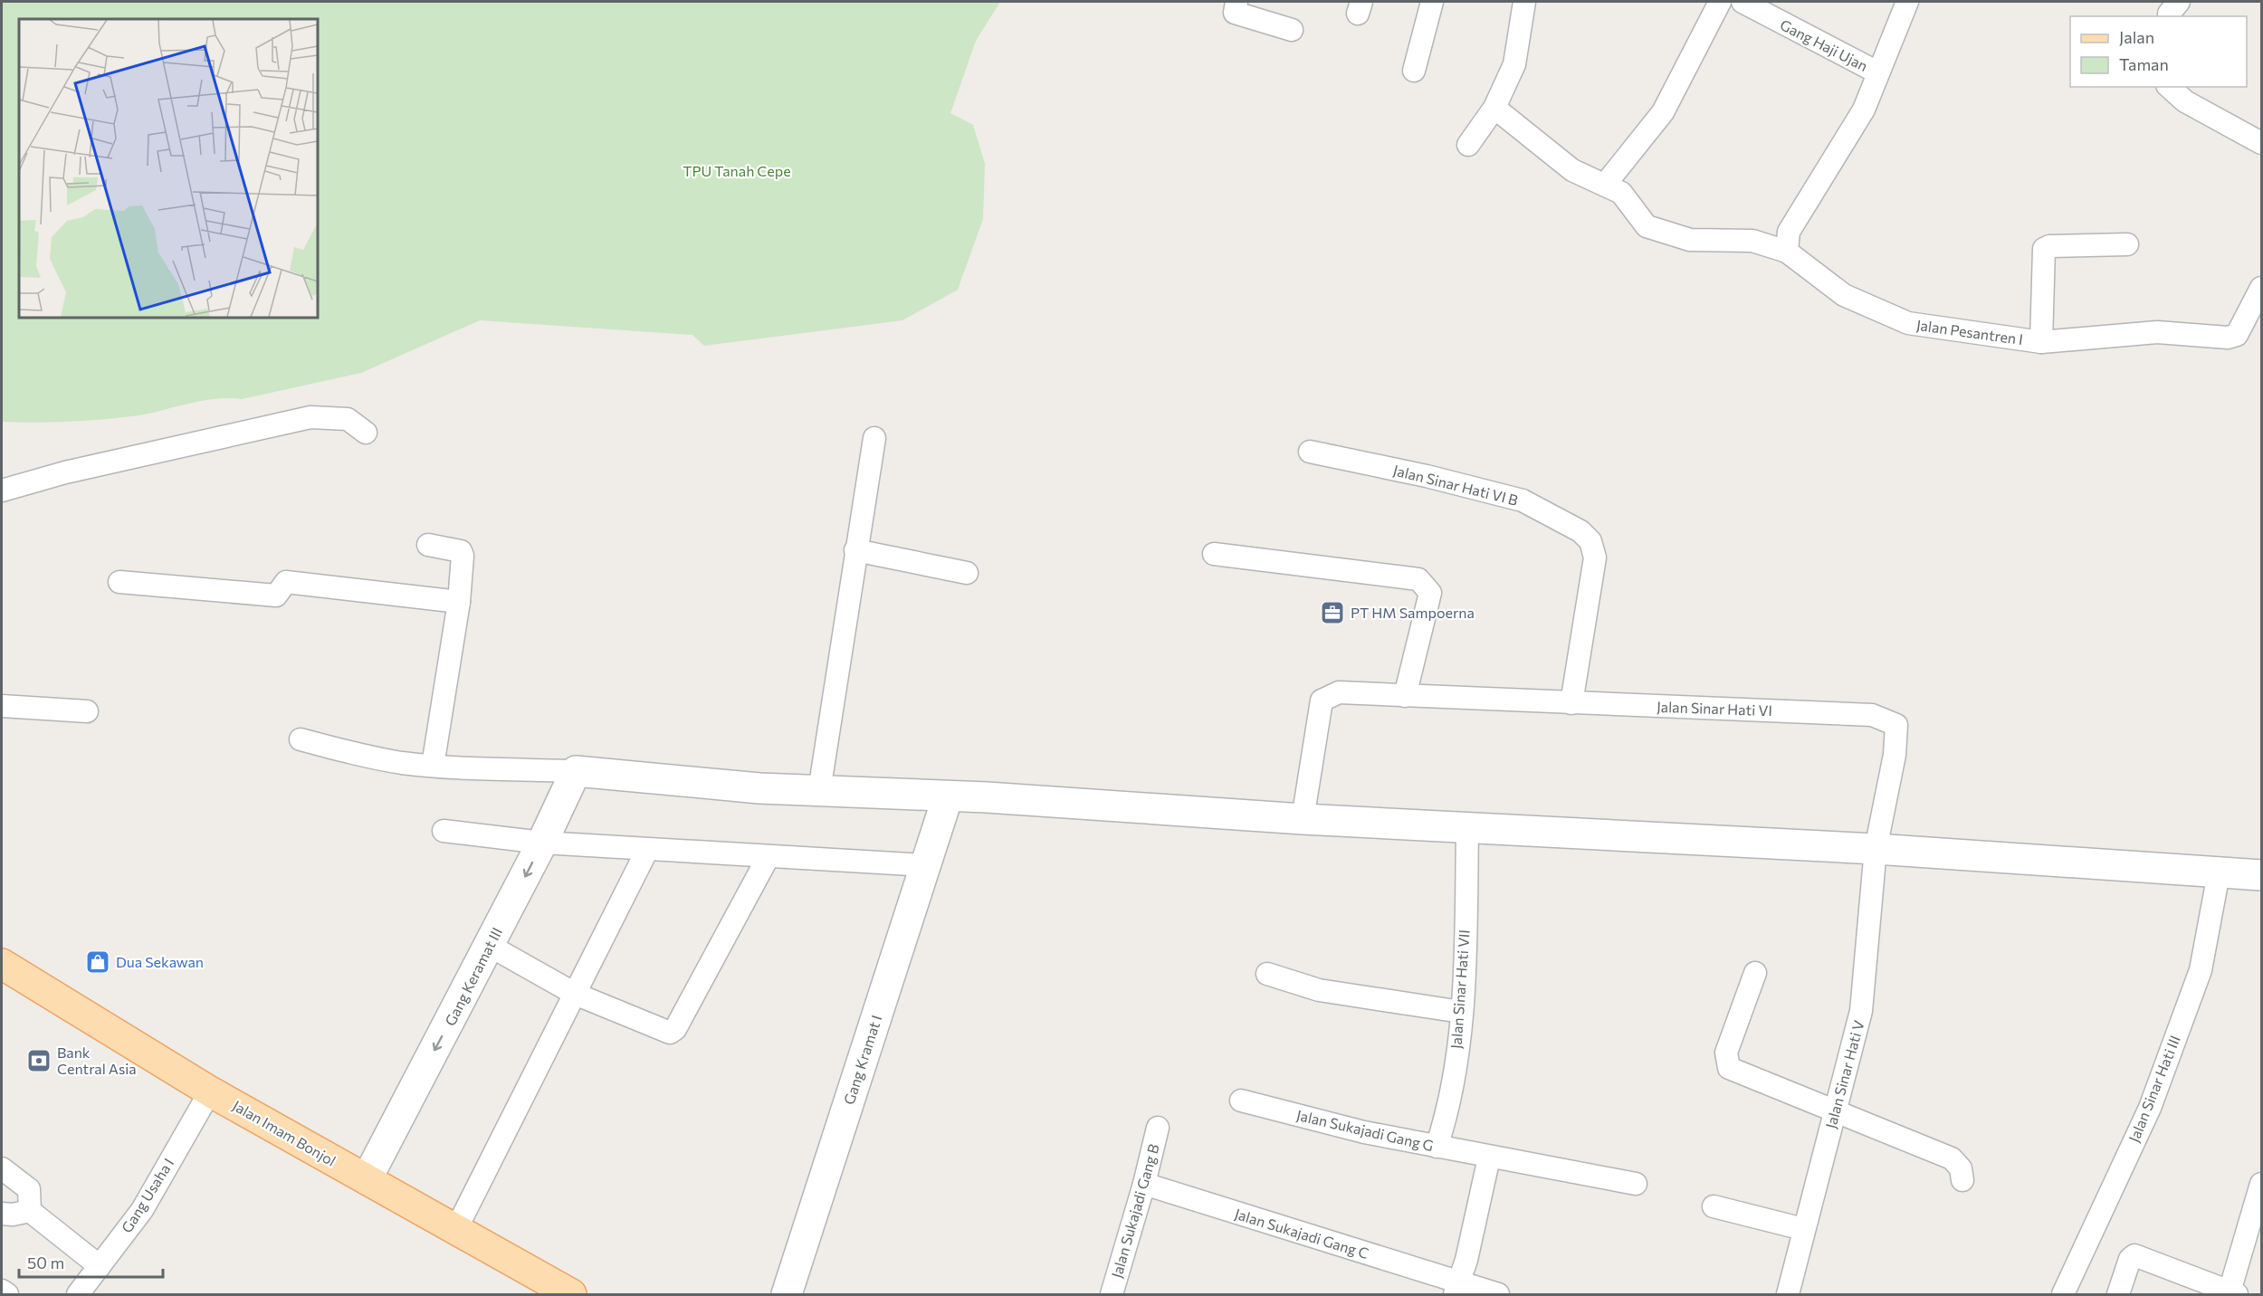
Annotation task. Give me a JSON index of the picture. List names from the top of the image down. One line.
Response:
{"streets":{"main road":["Jalan Imam Bonjol"],"street":["Gang Haji Ujan","Jalan Pesantren I","Jalan Sinar Hati VI B","Jalan Sinar Hati VI","Gang Keramat III","Jalan Sinar Hati VII","Gang Kramat I","Jalan Sinar Hati V","Jalan Sinar Hati III","Jalan Sukajadi Gang G","Gang Usaha I","Jalan Sukajadi Gang B","Jalan Sukajadi Gang C"]},"crossings":[["Jalan Sinar Hati VI B","Jalan Sinar Hati VI"],["Jalan Sinar Hati VI","Jalan Sinar Hati V"],["Gang Keramat III","Jalan Imam Bonjol"],["Jalan Sinar Hati VII","Jalan Sukajadi Gang G"],["Jalan Imam Bonjol","Gang Usaha I"],["Jalan Sukajadi Gang B","Jalan Sukajadi Gang C"]],"parks":["TPU Tanah Cepe"],"places":{"office":["PT HM Sampoerna"],"shop":["Dua Sekawan"],"bank":["Bank Central Asia"]},"legend":["Jalan","Taman"],"scale_bar":"50 m"}
